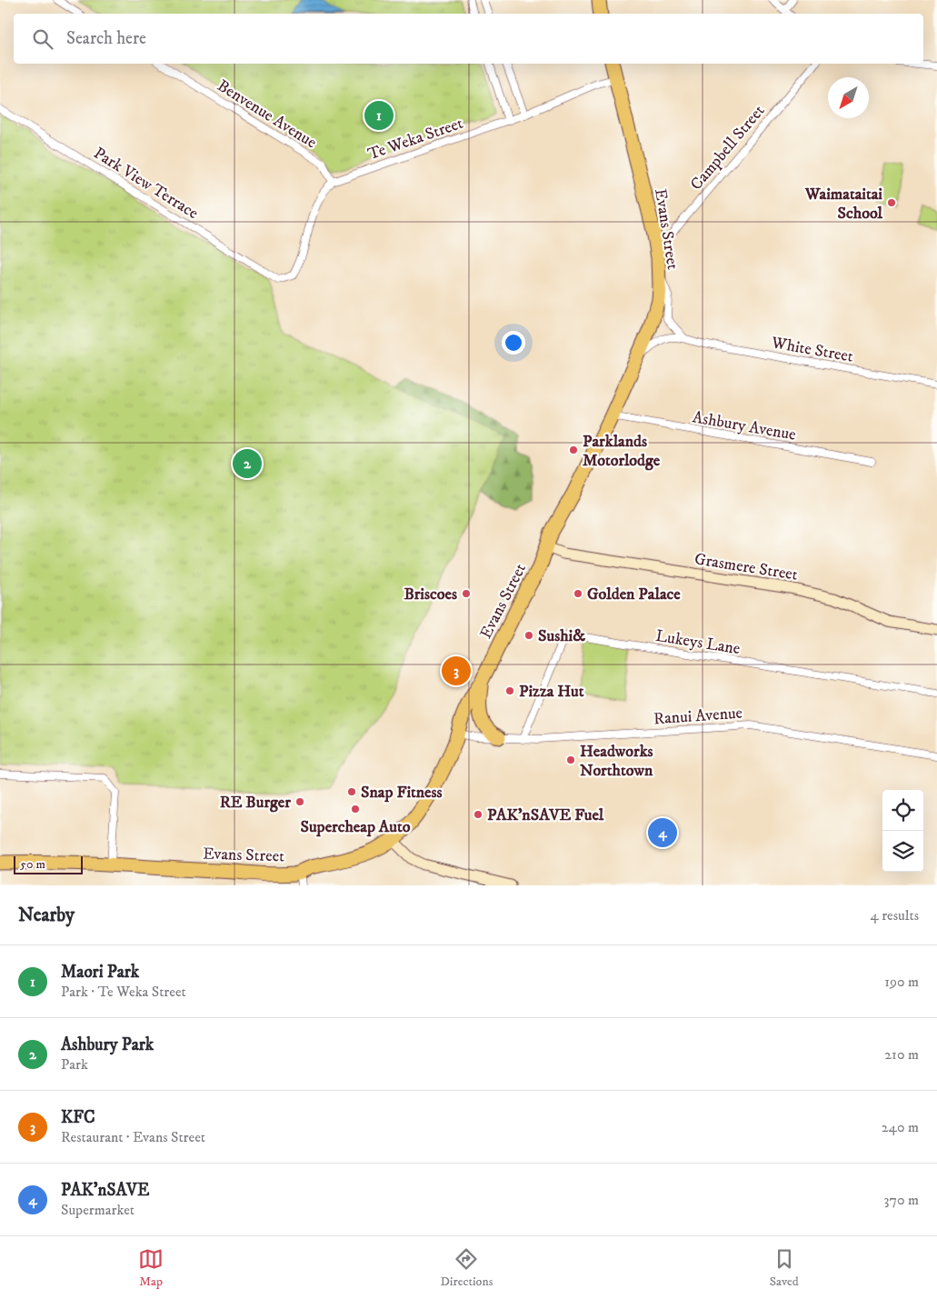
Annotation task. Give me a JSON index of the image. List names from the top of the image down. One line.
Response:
{"streets":{"highway":["Evans Street"],"street":["Benvenue Avenue","Te Weka Street","Campbell Street","Park View Terrace","White Street","Ashbury Avenue","Grasmere Street","Lukeys Lane","Ranui Avenue"]},"crossings":[["Benvenue Avenue","Te Weka Street"],["Benvenue Avenue","Park View Terrace"],["Te Weka Street","Park View Terrace"],["Te Weka Street","Evans Street"],["Campbell Street","Evans Street"],["Evans Street","White Street"],["Evans Street","Ashbury Avenue"],["Evans Street","Grasmere Street"],["Evans Street","Ranui Avenue"],["Lukeys Lane","Ranui Avenue"]],"places":["Waimataitai School","Parklands Motorlodge","Briscoes","Golden Palace","Sushi&","Pizza Hut","Headworks Northtown","Snap Fitness","RE Burger","Supercheap Auto","PAK'nSAVE Fuel"],"scale_bar":"50 m","north":"bottom left","page":{"search":"Search here","pins":["1","2","3","4"],"scale":"50 m","heading":["Nearby","4 results"],"list":[{"mark":"1","name":"Maori Park","note":"Park · Te Weka Street","value":"190 m"},{"mark":"2","name":"Ashbury Park","note":"Park","value":"210 m"},{"mark":"3","name":"KFC","note":"Restaurant · Evans Street","value":"240 m"},{"mark":"4","name":"PAK'nSAVE","note":"Supermarket","value":"370 m"}],"nav":["Map","Directions","Saved"]}}
